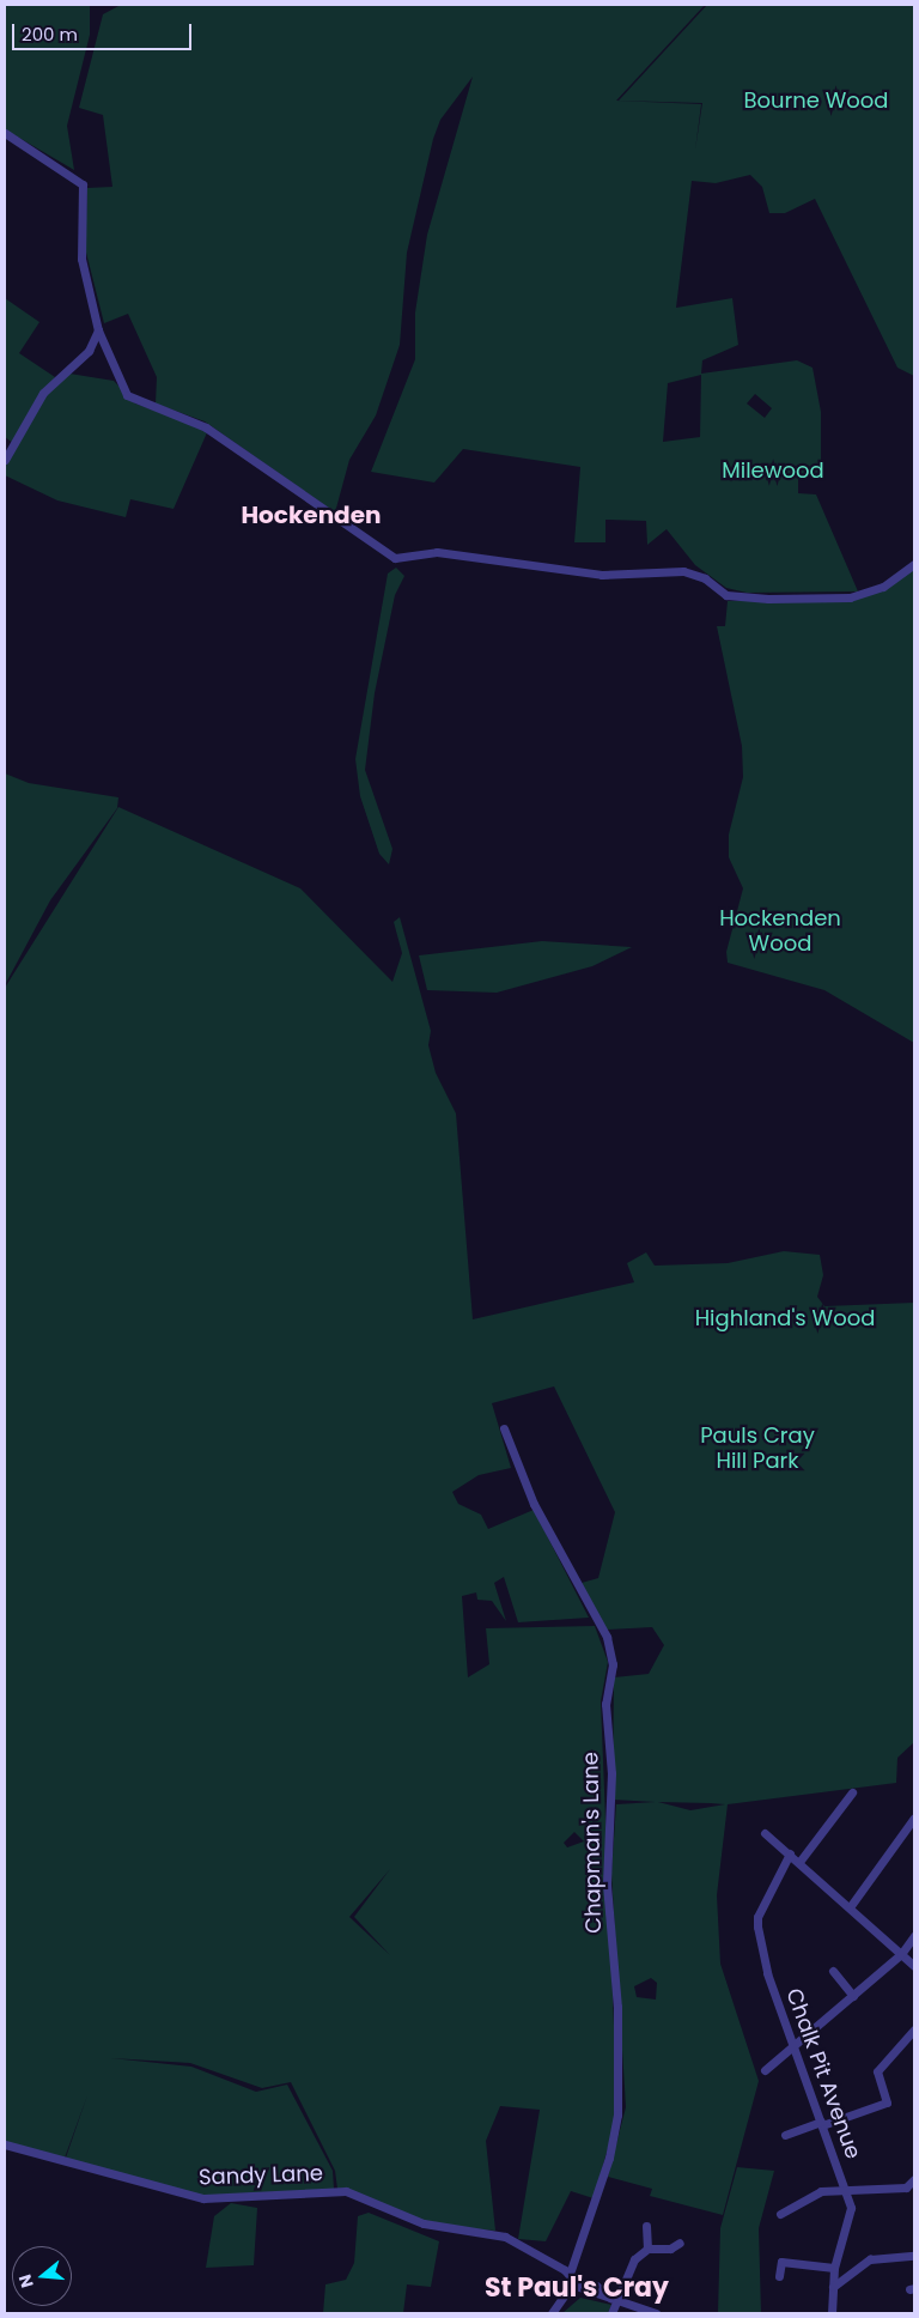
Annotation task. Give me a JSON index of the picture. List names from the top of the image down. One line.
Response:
{"streets":{"street":["Chapman's Lane","Chalk Pit Avenue","Sandy Lane"]},"crossings":[["Chapman's Lane","Sandy Lane"]],"districts":["Hockenden","St Paul's Cray"],"parks":["Bourne Wood","Milewood","Hockenden Wood","Highland's Wood","Pauls Cray Hill Park"],"scale_bar":"200 m","north":"left"}
